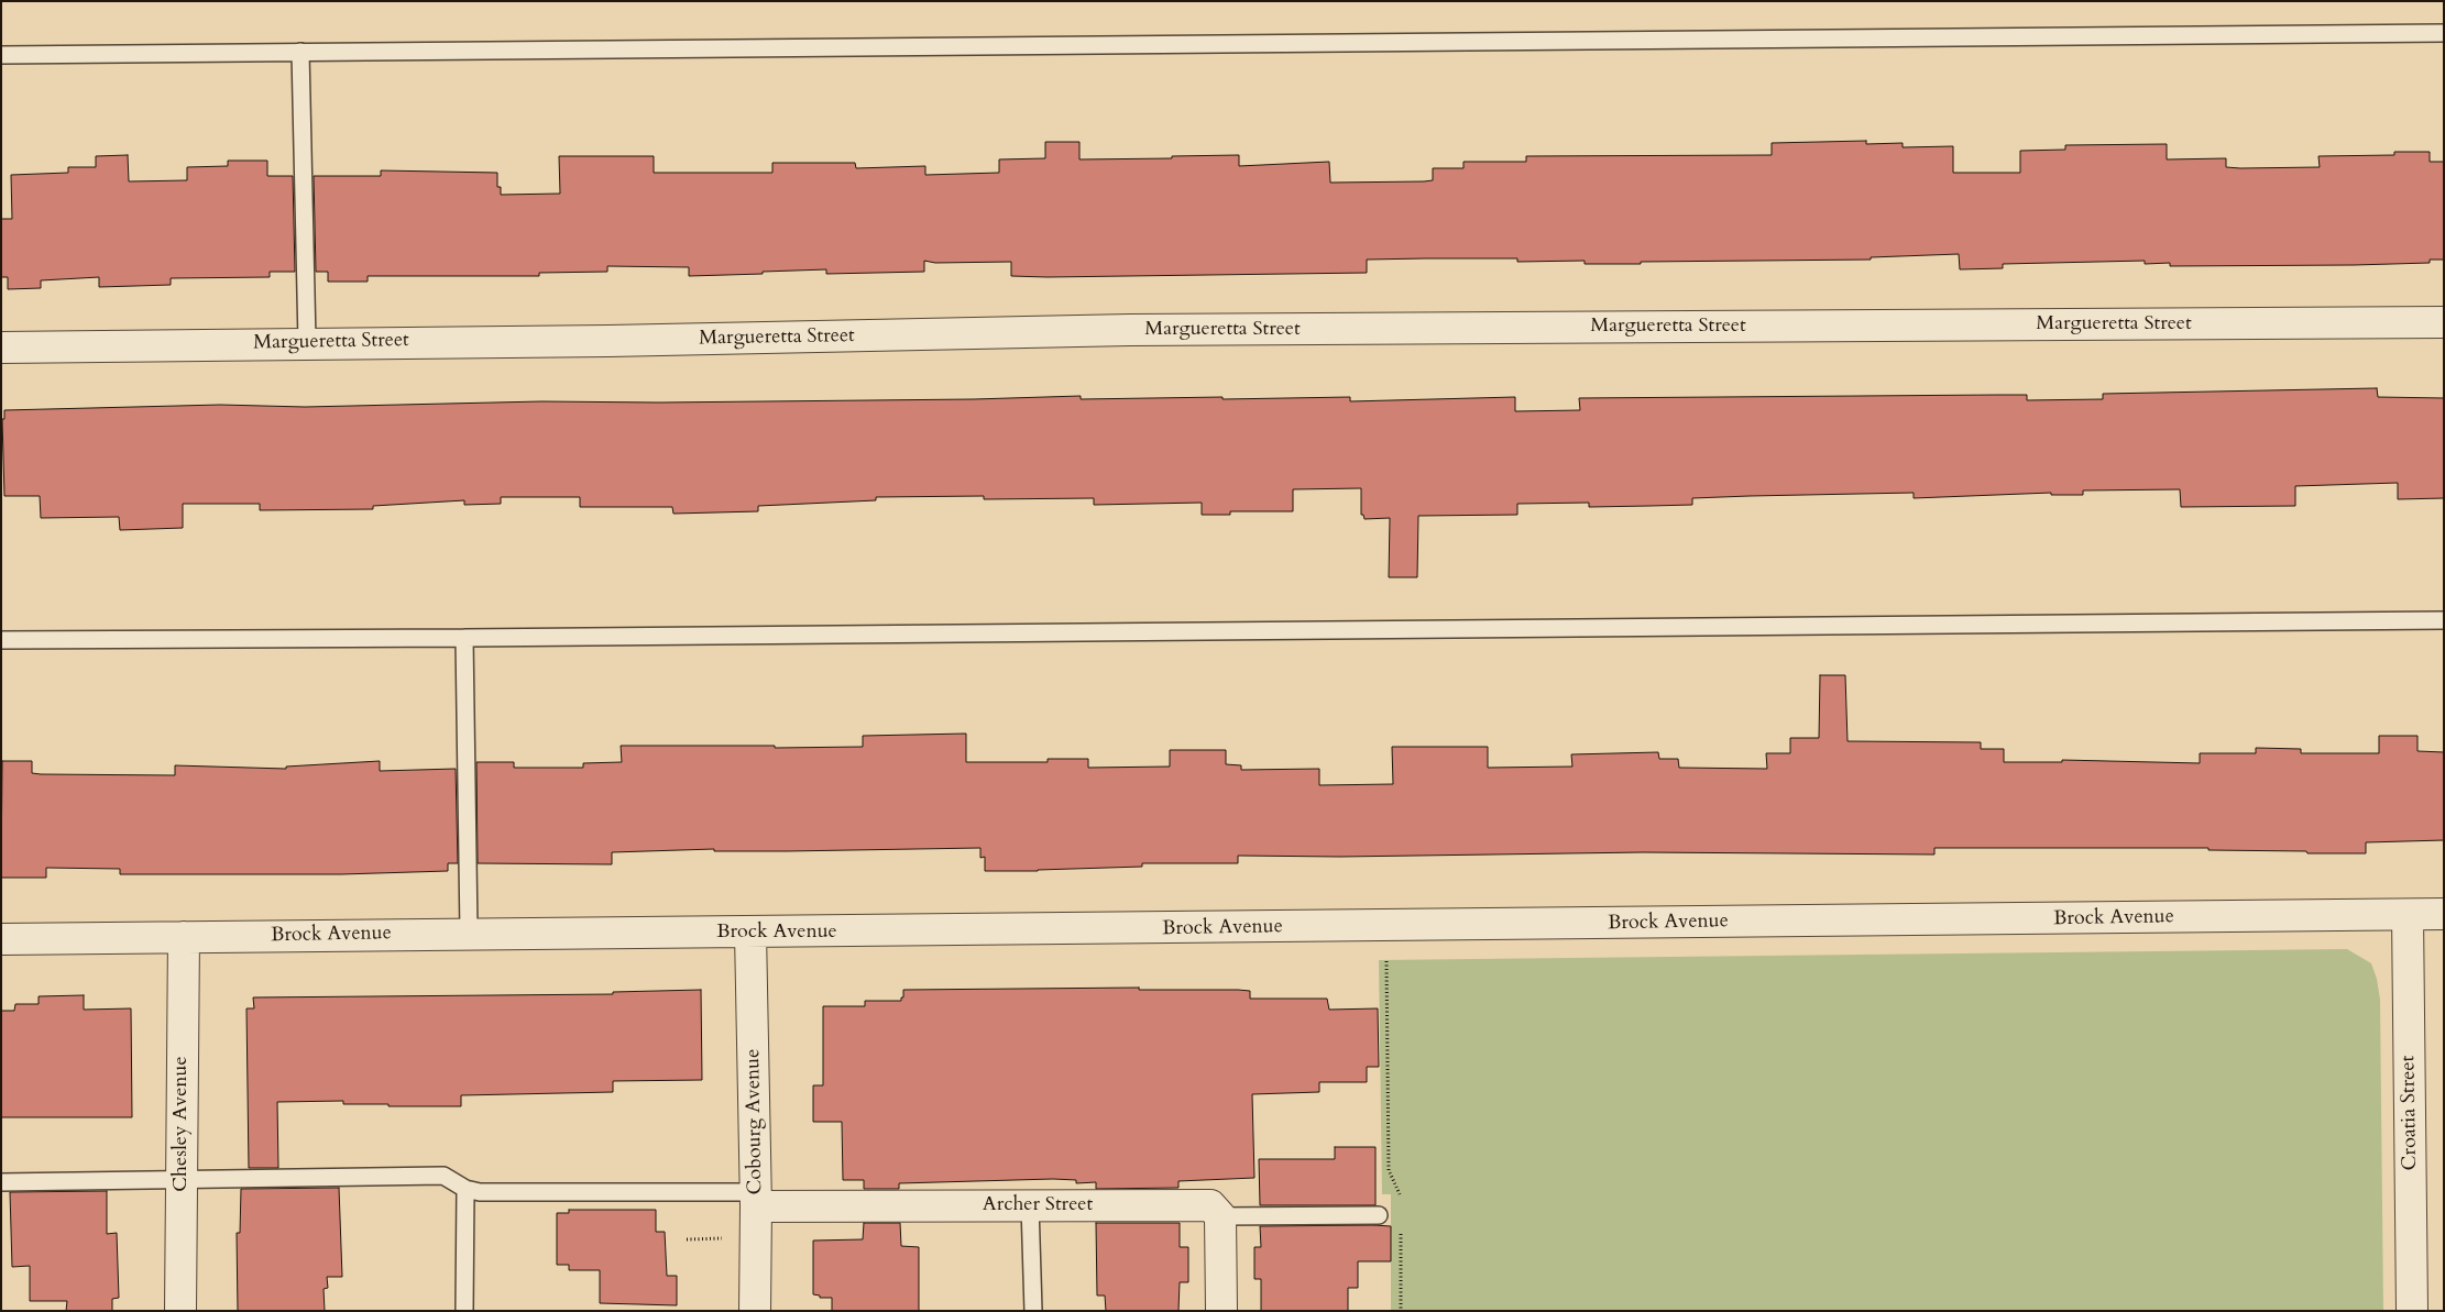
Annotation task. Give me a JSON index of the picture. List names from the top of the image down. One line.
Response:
{"streets":{"street":["Margueretta Street","Brock Avenue","Croatia Street","Cobourg Avenue","Chesley Avenue","Archer Street"]},"crossings":[["Brock Avenue","Croatia Street"],["Brock Avenue","Cobourg Avenue"],["Brock Avenue","Chesley Avenue"],["Cobourg Avenue","Archer Street"]]}
